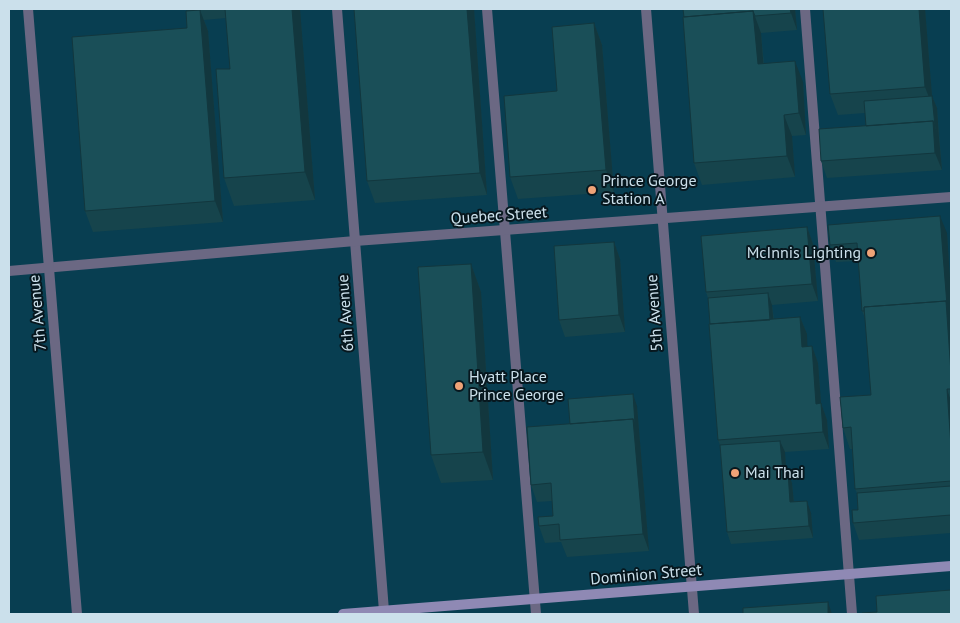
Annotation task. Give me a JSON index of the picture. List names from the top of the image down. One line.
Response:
{"streets":{"main road":["Dominion Street"],"street":["Quebec Street","7th Avenue","6th Avenue","5th Avenue"]},"crossings":[["Quebec Street","7th Avenue"],["Quebec Street","6th Avenue"],["Quebec Street","5th Avenue"],["6th Avenue","Dominion Street"],["5th Avenue","Dominion Street"]],"places":["Prince George Station A","McInnis Lighting","Hyatt Place Prince George","Mai Thai"]}
